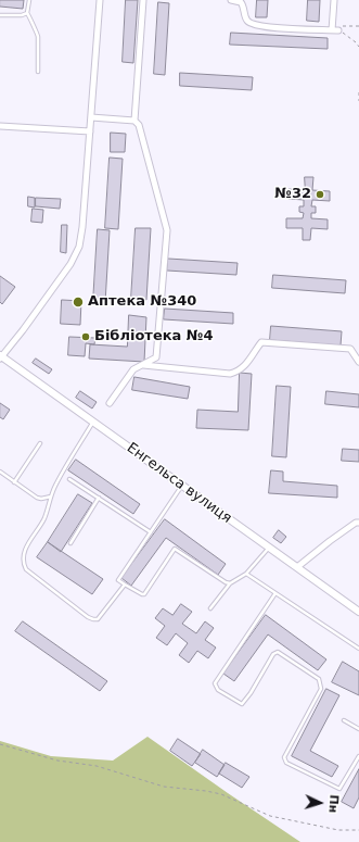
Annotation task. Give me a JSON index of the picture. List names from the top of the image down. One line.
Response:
{"streets":{"street":["Енгельса вулиця"]},"places":["№32","Аптека №340","Бібліотека №4"],"north":"right"}
